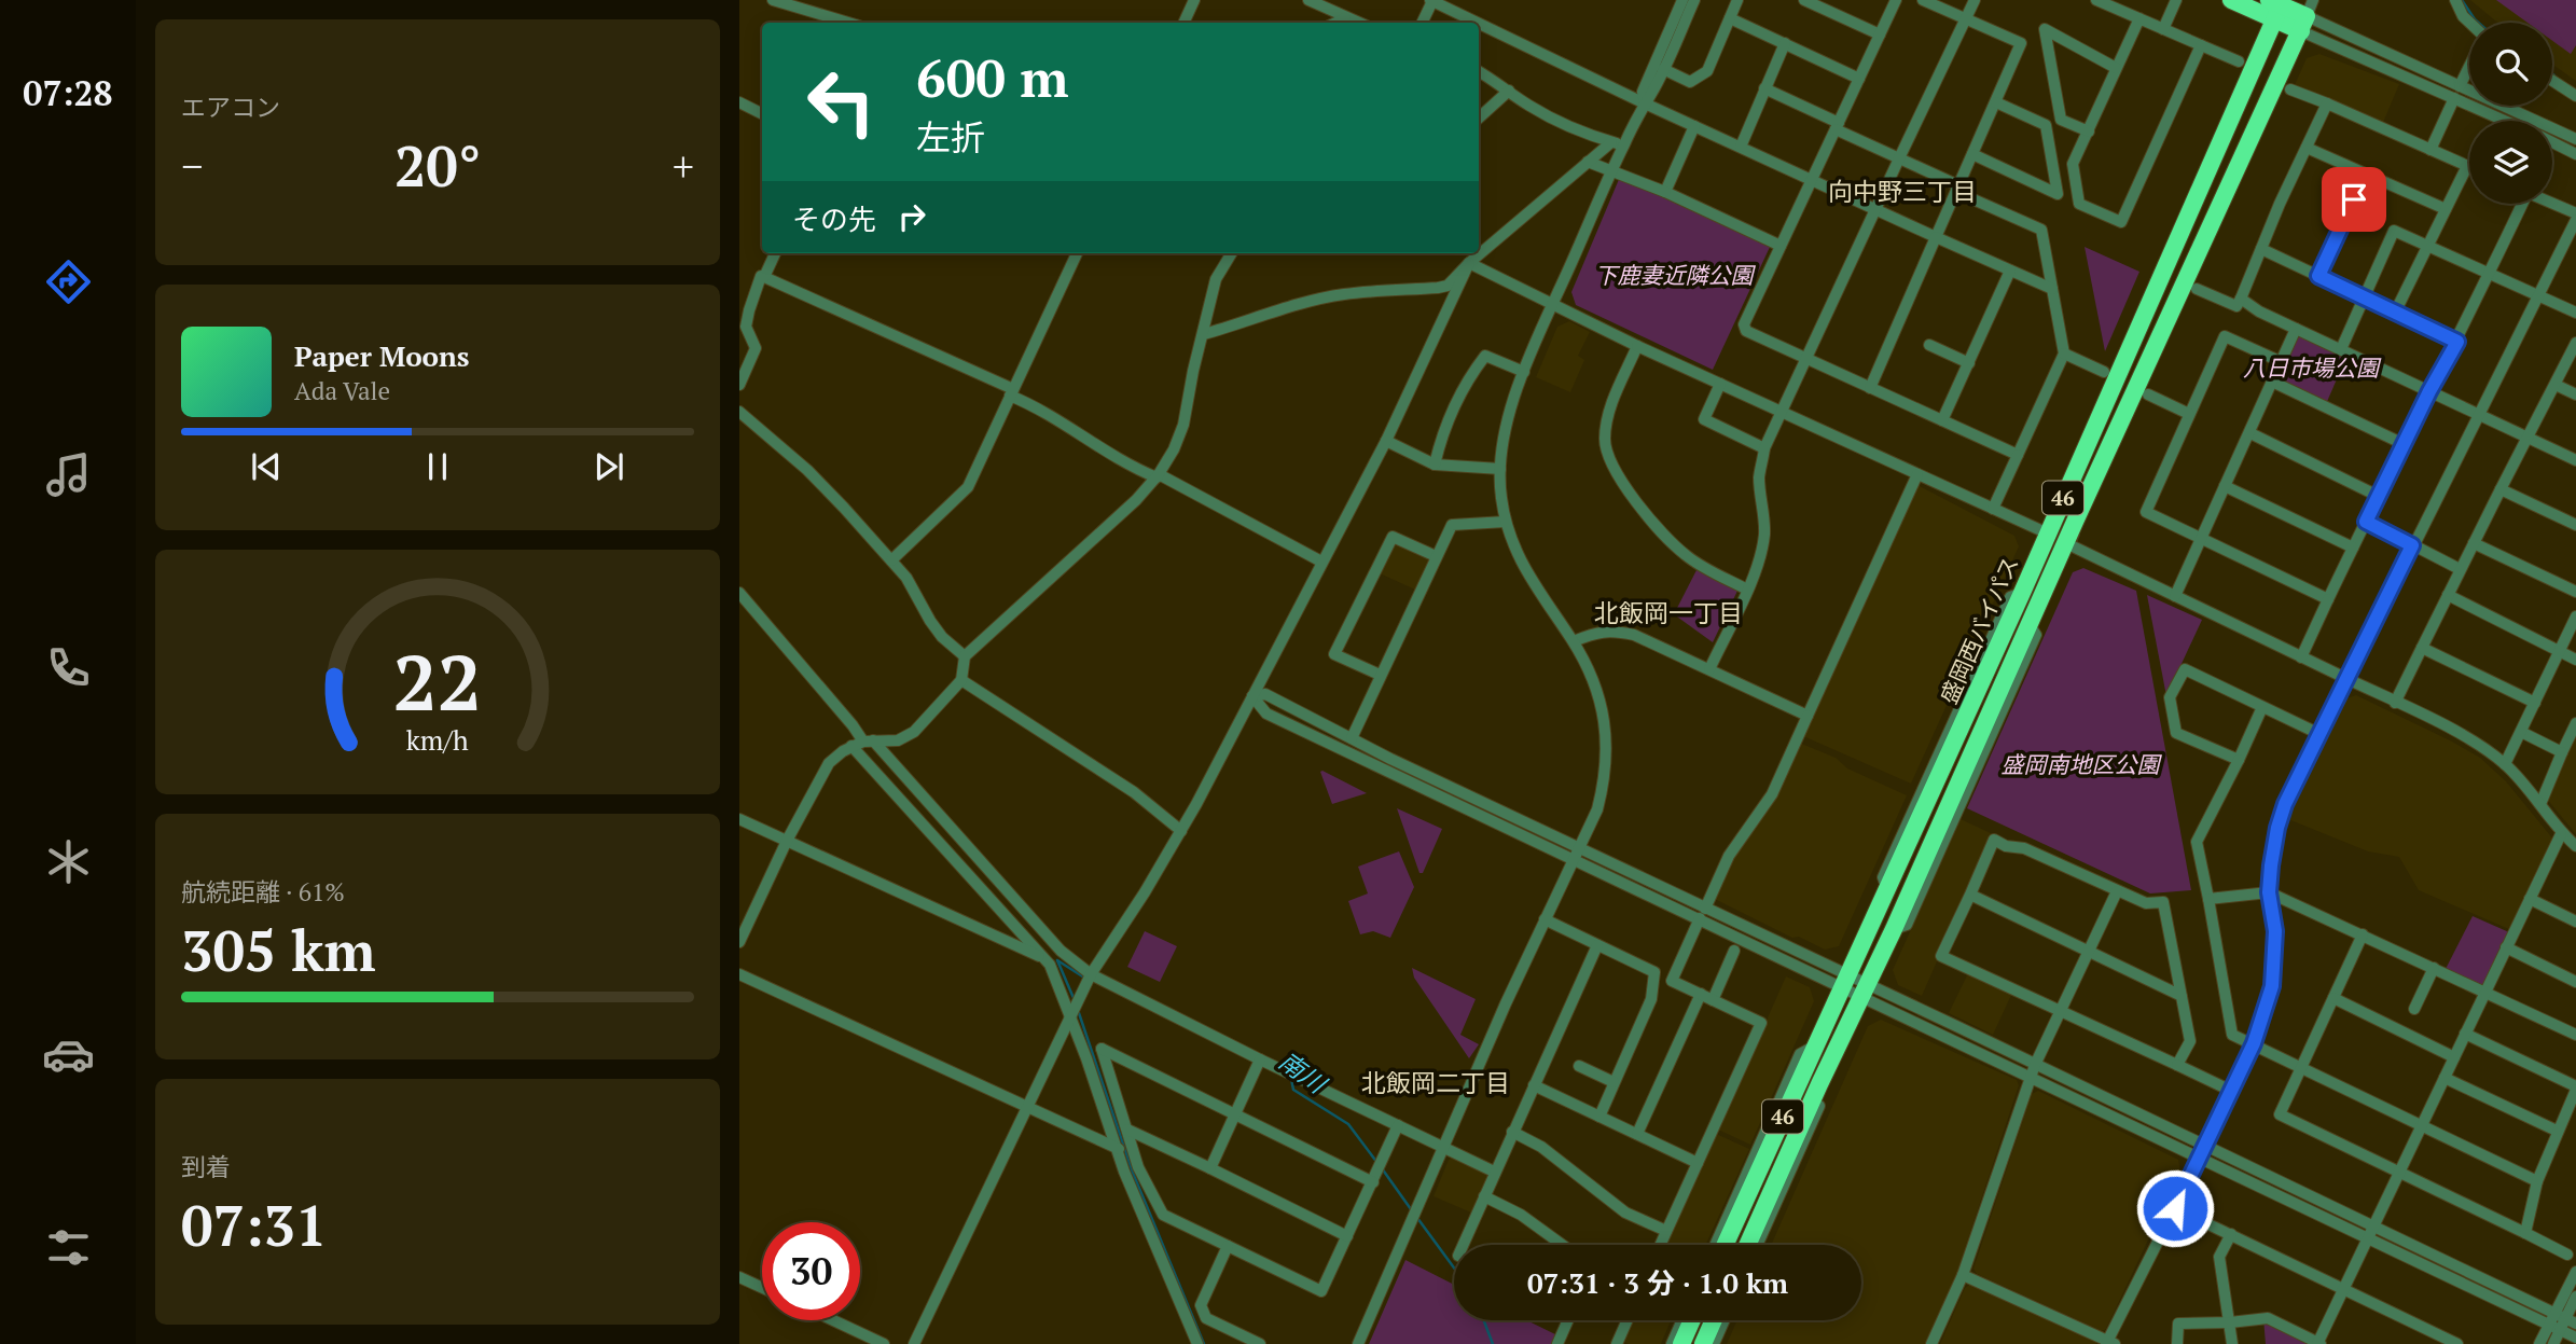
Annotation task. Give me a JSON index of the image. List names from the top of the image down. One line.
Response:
{"streets":{"highway":["46","盛岡西バイパス"]},"districts":["向中野三丁目","北飯岡一丁目","北飯岡二丁目"],"water":["南川"],"parks":["下鹿妻近隣公園","八日市場公園","盛岡南地区公園"],"page":{"tabs":"07:28","tile":["エアコン",["航続距離 · 61%","305 km"],["到着","07:31"]],"turn":["600 m","左折"],"heat":["−","20°","+"],"then":"その先","song":["Paper Moons","Ada Vale"],"limit":"30","trip":"07:31 · 3 分 · 1.0 km","gauge":["22","km/h"]}}
